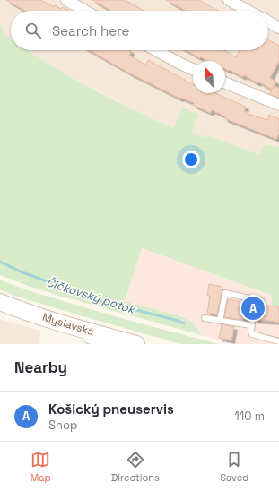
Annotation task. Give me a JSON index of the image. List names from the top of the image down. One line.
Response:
{"streets":{"street":["Myslavská"]},"water":["Čičkovský potok"],"north":"top left","page":{"search":"Search here","pins":"A","heading":"Nearby","list":[{"mark":"A","name":"Košický pneuservis","note":"Shop","value":"110 m"}],"nav":["Map","Directions","Saved"]}}
